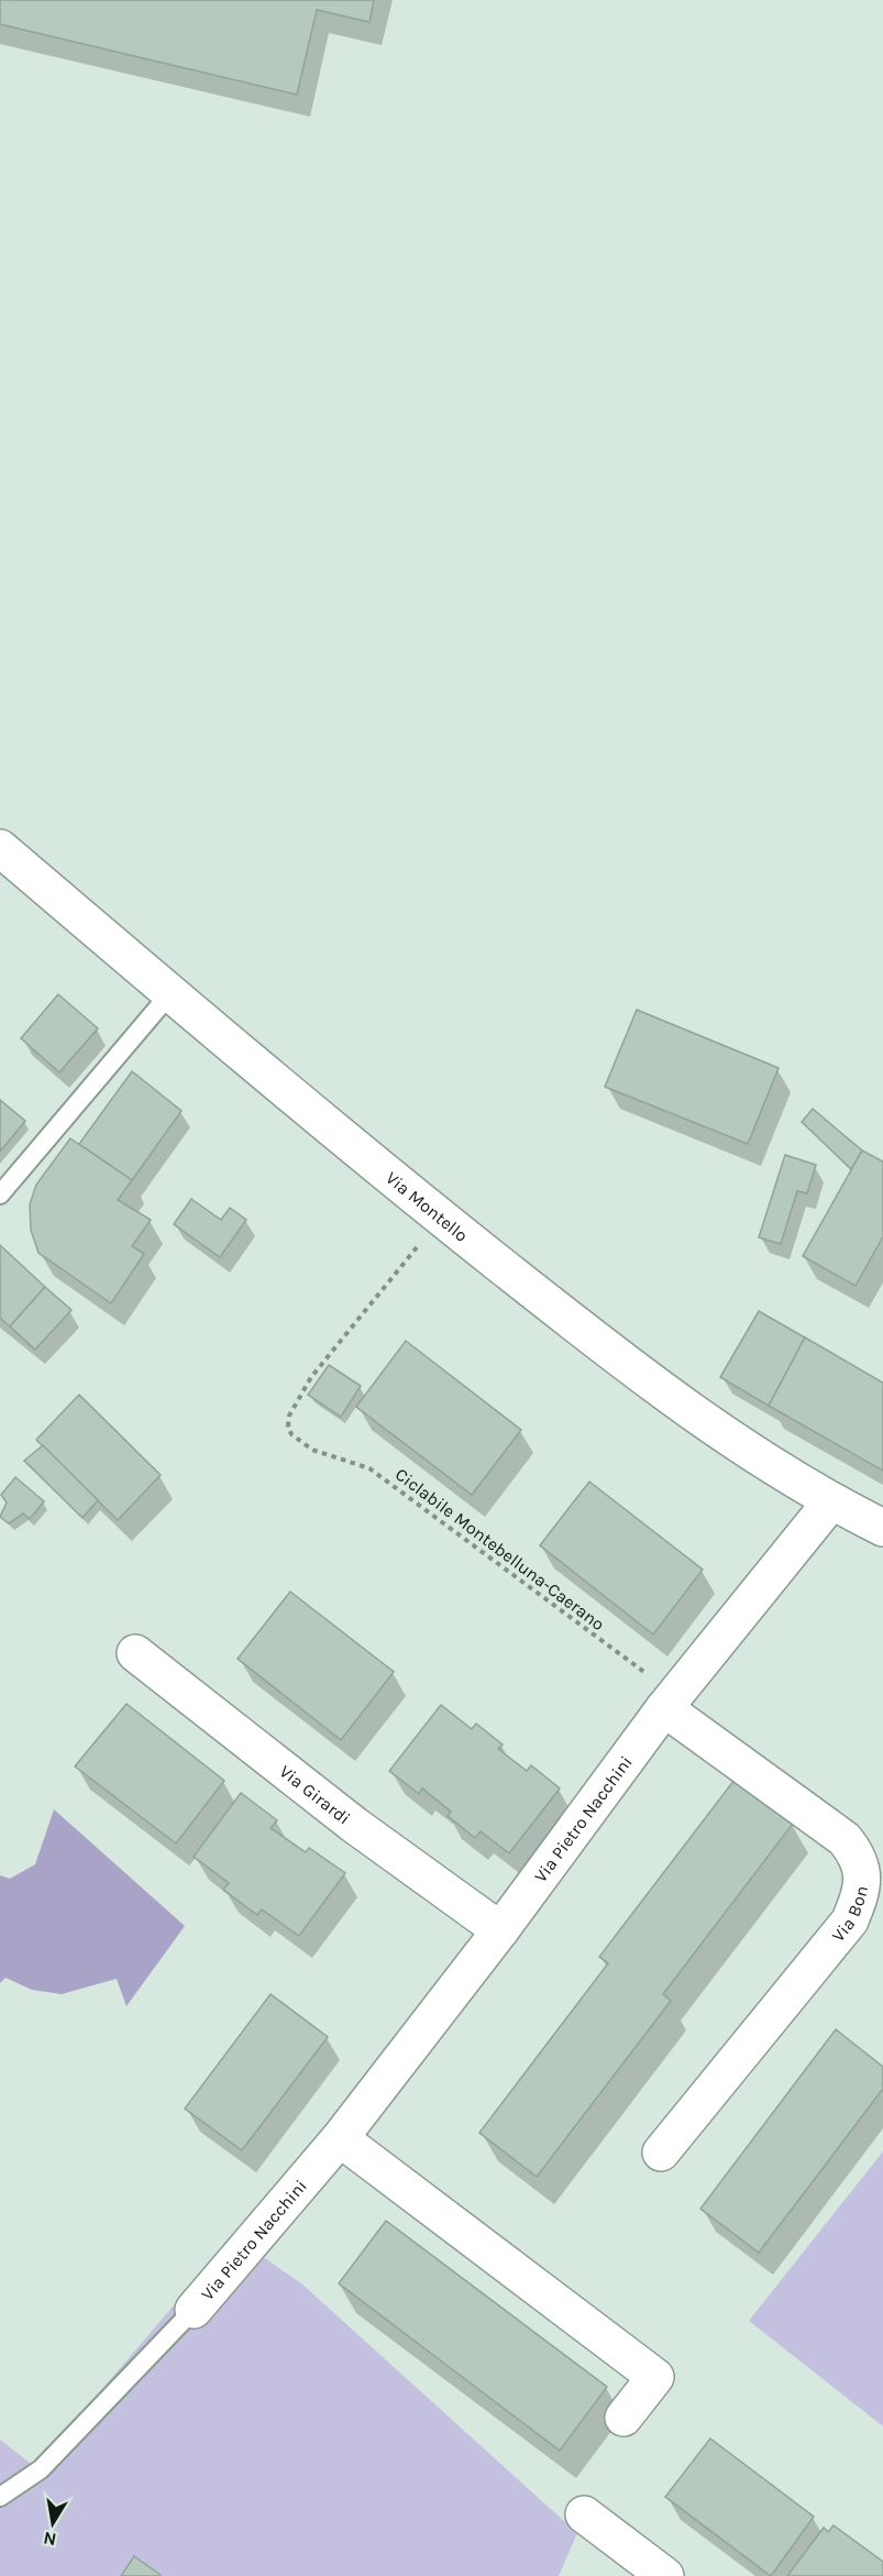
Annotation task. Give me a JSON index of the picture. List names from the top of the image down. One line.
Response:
{"streets":{"street":["Via Montello","Via Girardi","Via Pietro Nacchini","Via Bon"],"path":["Ciclabile Montebelluna-Caerano"]},"crossings":[["Via Montello","Via Pietro Nacchini"],["Ciclabile Montebelluna-Caerano","Via Pietro Nacchini"],["Ciclabile Montebelluna-Caerano","Via Bon"],["Via Girardi","Via Pietro Nacchini"],["Via Pietro Nacchini","Via Bon"]],"north":"bottom"}
